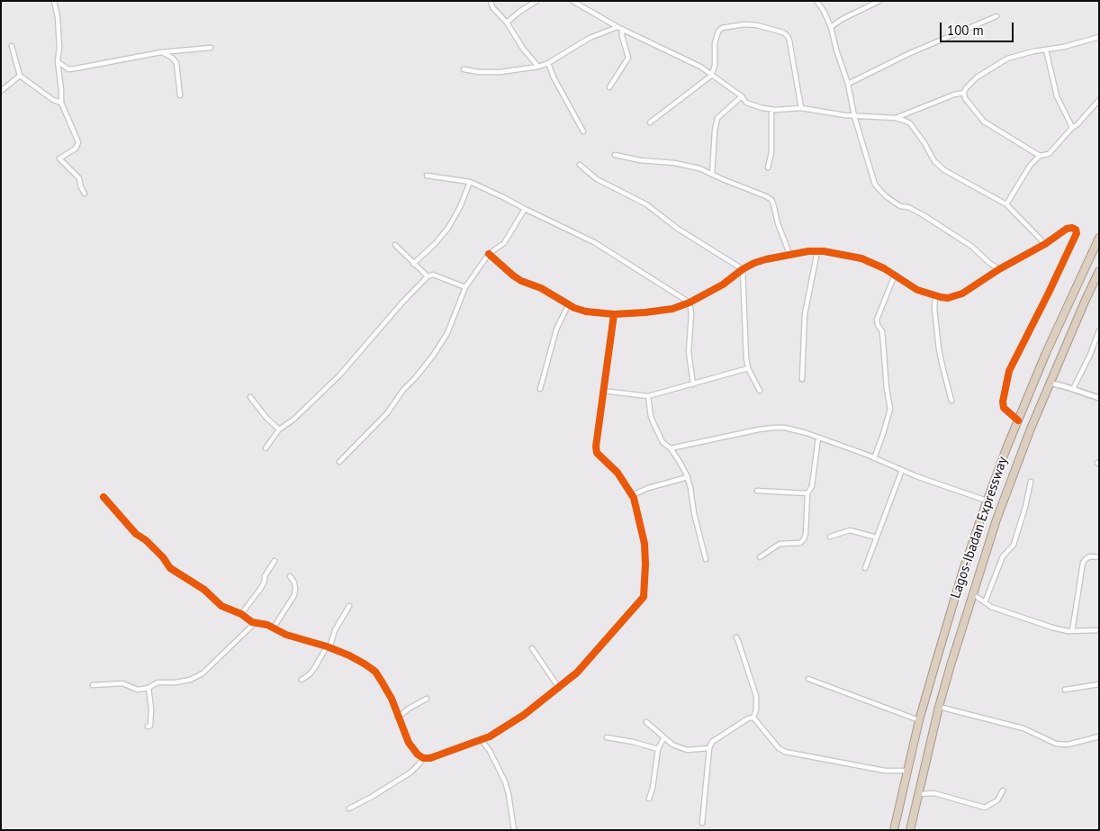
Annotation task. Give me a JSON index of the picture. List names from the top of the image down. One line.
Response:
{"streets":{"highway":["Lagos-Ibadan Expressway"]},"scale_bar":"100 m"}
